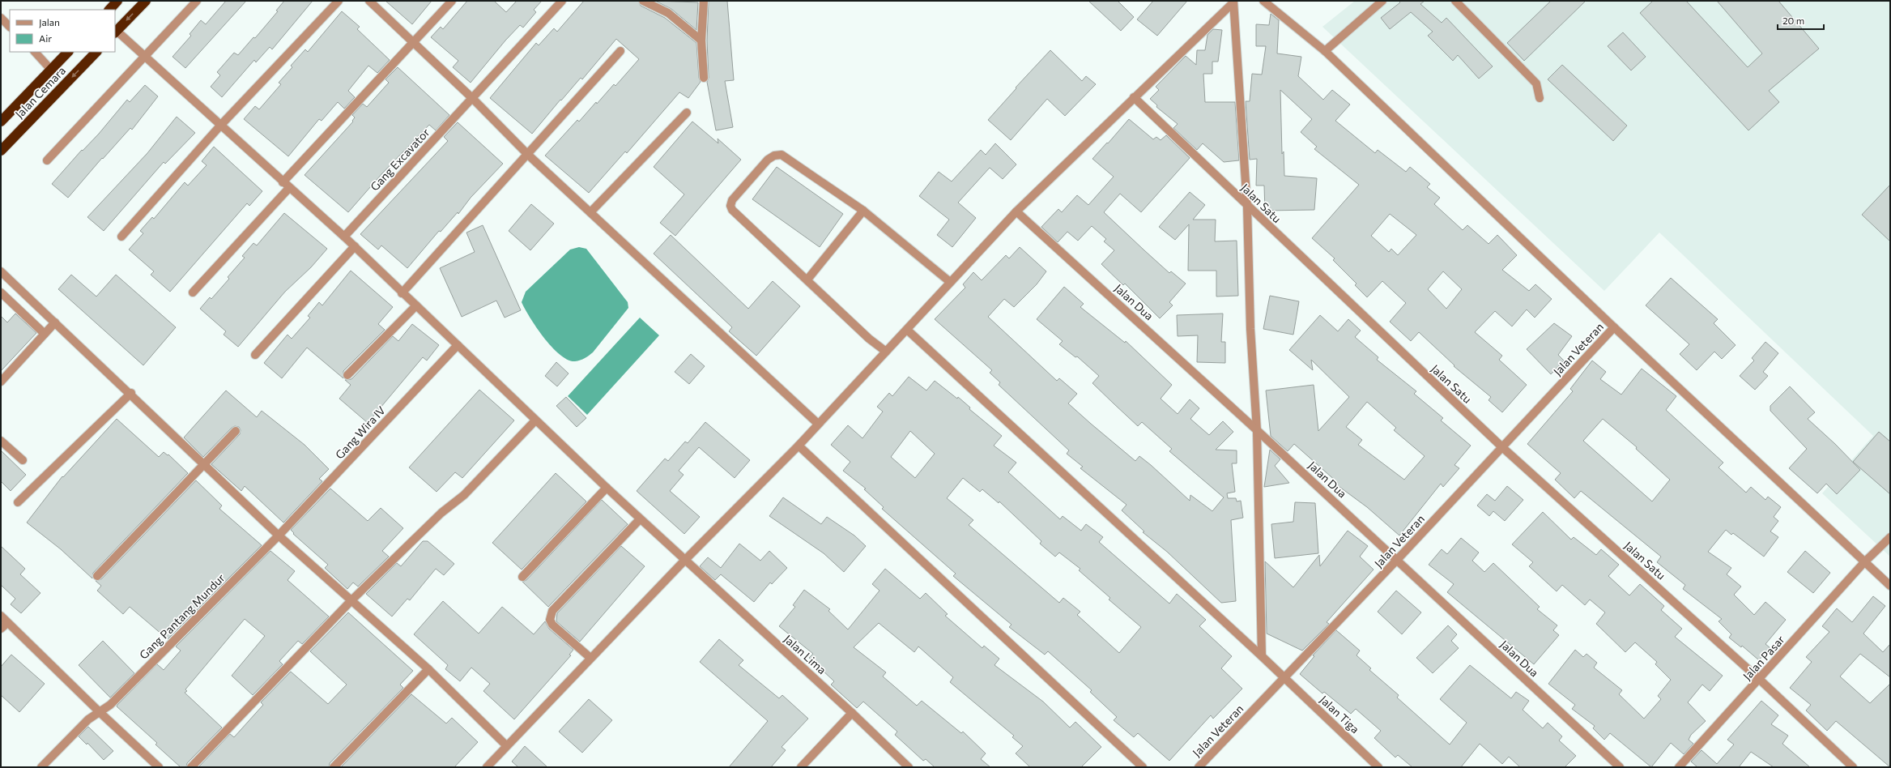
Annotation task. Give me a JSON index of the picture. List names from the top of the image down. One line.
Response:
{"streets":{"highway":["Jalan Cemara"],"street":["Gang Excavator","Jalan Satu","Jalan Dua","Jalan Veteran","Gang Wira IV","Gang Pantang Mundur","Jalan Lima","Jalan Pasar","Jalan Tiga"]},"crossings":[["Gang Excavator","Jalan Lima"],["Jalan Satu","Jalan Veteran"],["Jalan Satu","Jalan Pasar"],["Jalan Dua","Jalan Veteran"],["Jalan Veteran","Jalan Tiga"],["Gang Wira IV","Gang Pantang Mundur"],["Gang Wira IV","Jalan Lima"]],"legend":["Jalan","Air"],"scale_bar":"20 m"}
